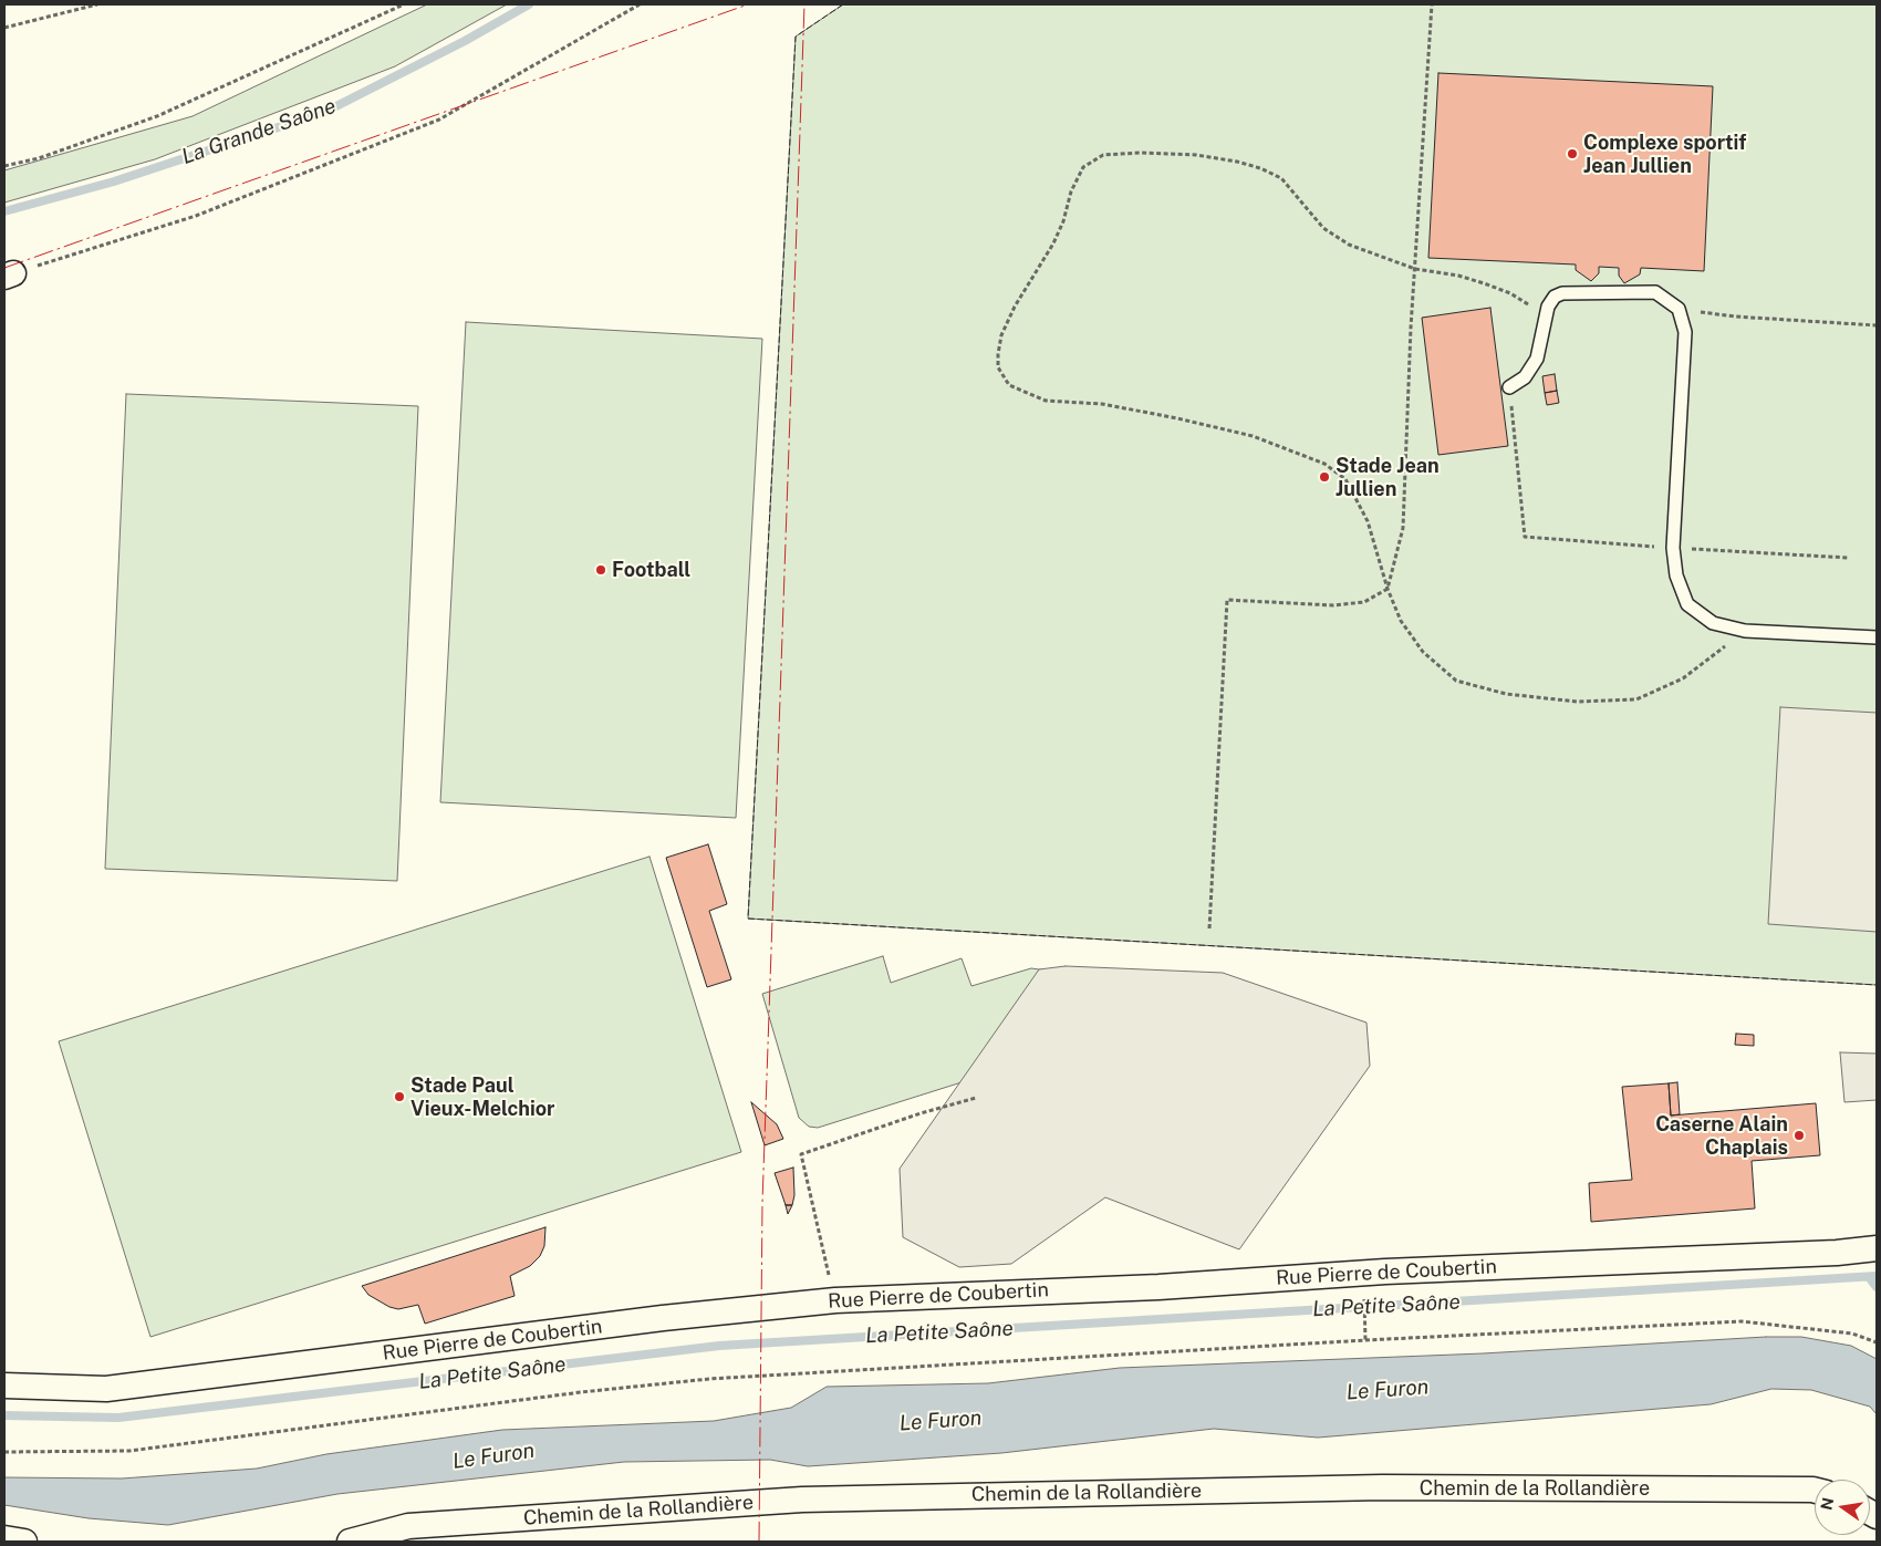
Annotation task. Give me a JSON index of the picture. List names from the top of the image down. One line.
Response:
{"streets":{"street":["Rue Pierre de Coubertin","Chemin de la Rollandière"]},"water":["La Grande Saône","La Petite Saône","Le Furon"],"places":["Complexe sportif Jean Jullien","Stade Jean Jullien","Football","Stade Paul Vieux-Melchior","Caserne Alain Chaplais"],"north":"left"}
